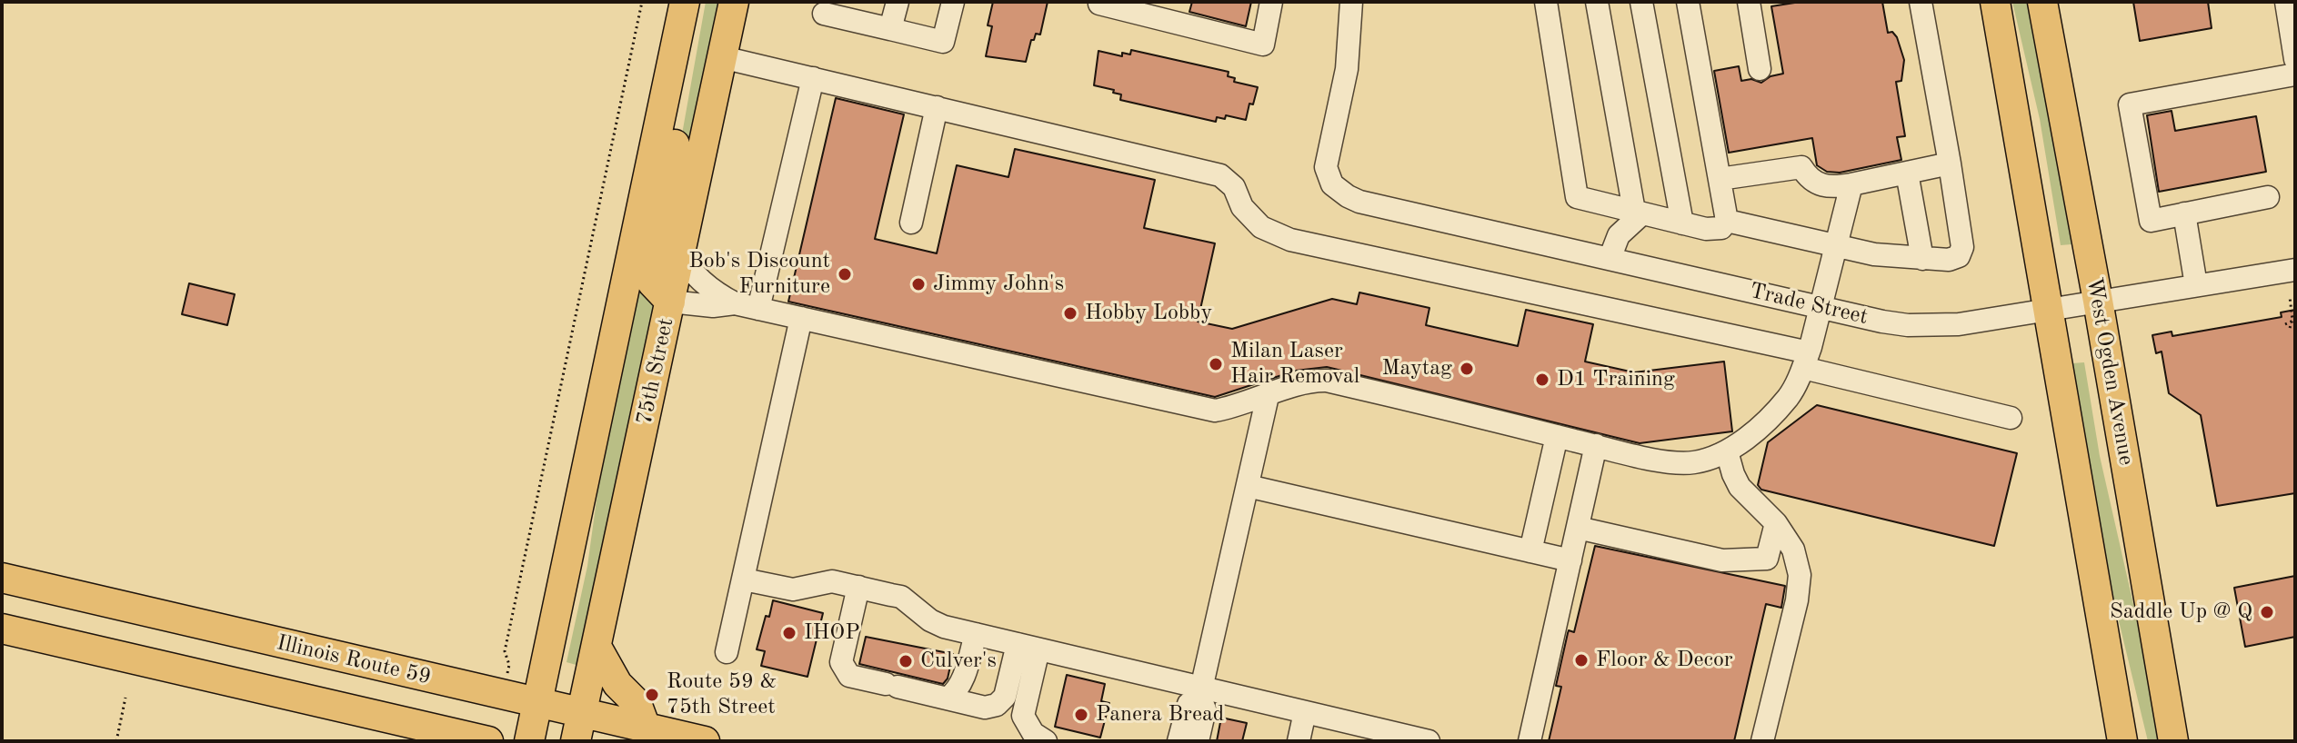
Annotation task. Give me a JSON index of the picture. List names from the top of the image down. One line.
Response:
{"streets":{"main road":["75th Street","West Ogden Avenue","Illinois Route 59"],"street":["Trade Street"]},"crossings":[["Trade Street","West Ogden Avenue"],["75th Street","Illinois Route 59"]],"places":["Bob's Discount Furniture","Jimmy John's","Hobby Lobby","Milan Laser Hair Removal","Maytag","D1 Training","Saddle Up @ Q","IHOP","Floor & Decor","Culver's","Route 59 & 75th Street","Panera Bread"]}
